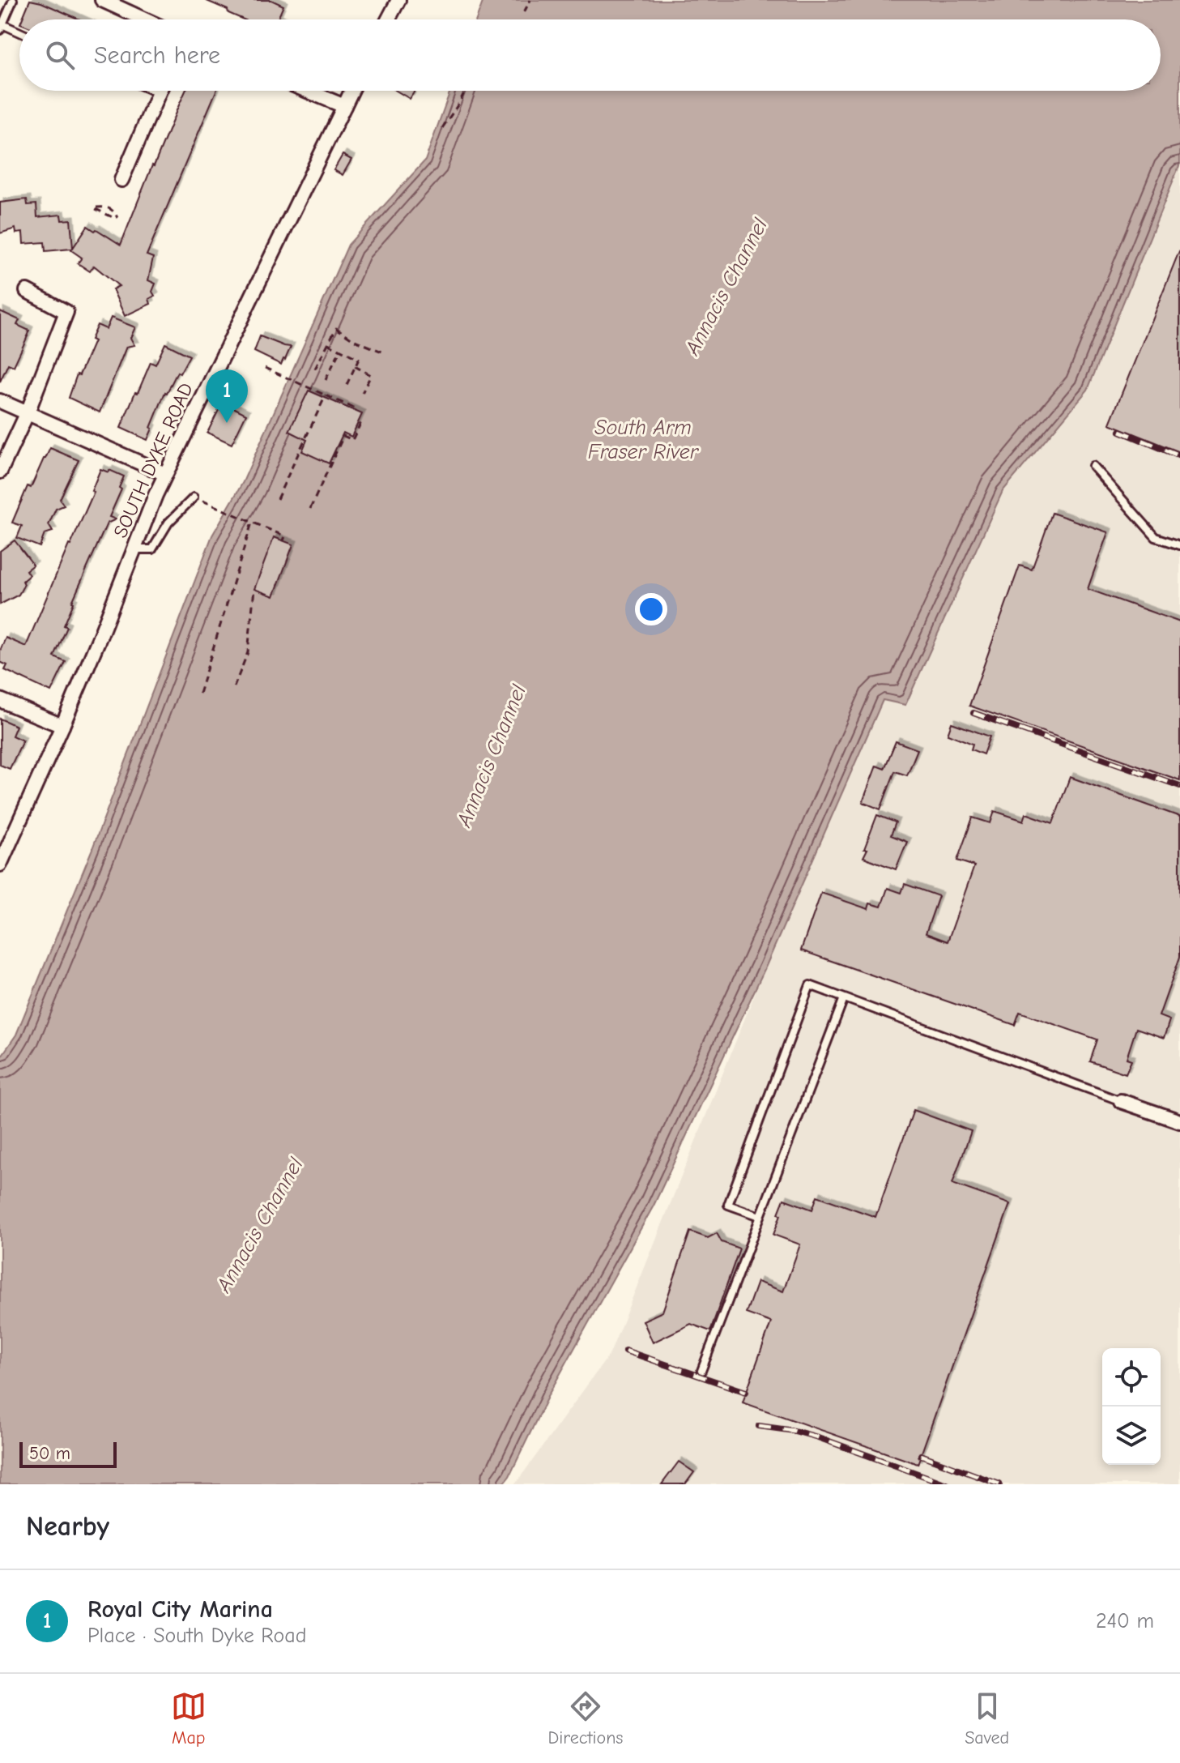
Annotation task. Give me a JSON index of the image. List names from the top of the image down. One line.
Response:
{"streets":{"street":["SOUTH DYKE ROAD"]},"water":["Annacis Channel","South Arm Fraser River"],"scale_bar":"50 m","page":{"search":"Search here","pins":"1","scale":"50 m","heading":"Nearby","list":[{"mark":"1","name":"Royal City Marina","note":"Place · South Dyke Road","value":"240 m"}],"nav":["Map","Directions","Saved"]}}
